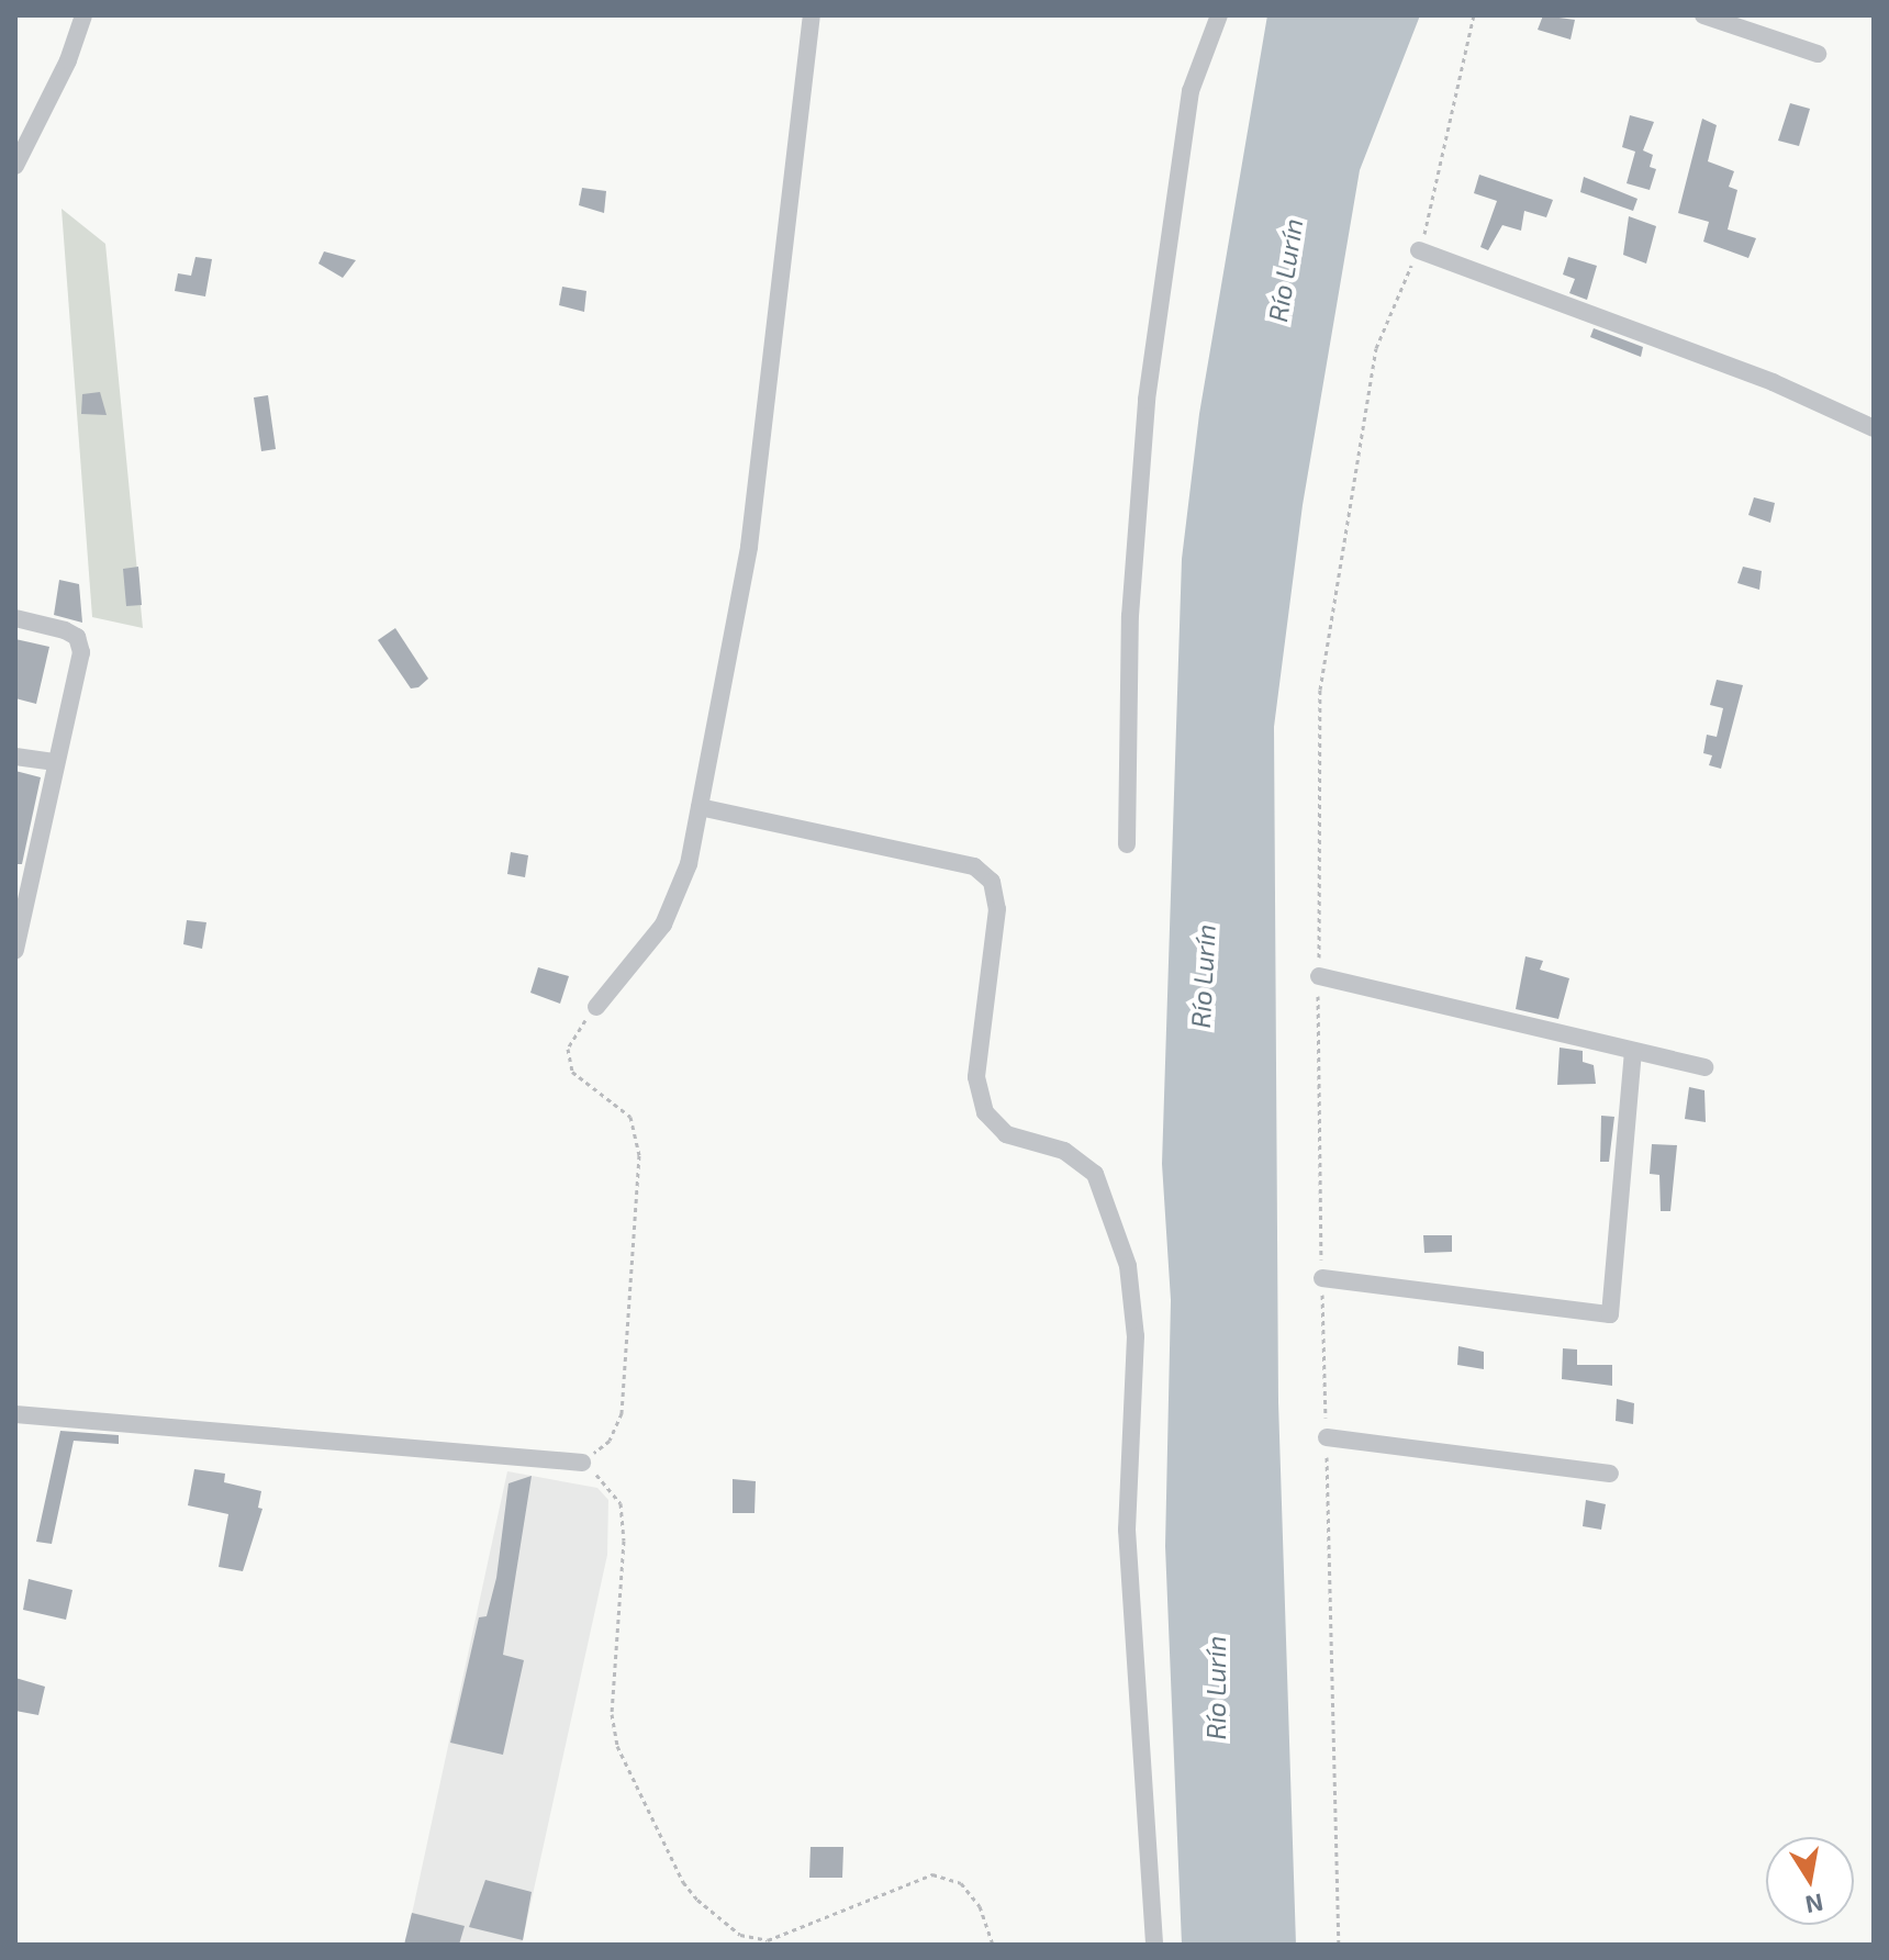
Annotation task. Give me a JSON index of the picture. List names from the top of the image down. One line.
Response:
{"water":["Río Lurín"],"north":"bottom"}
